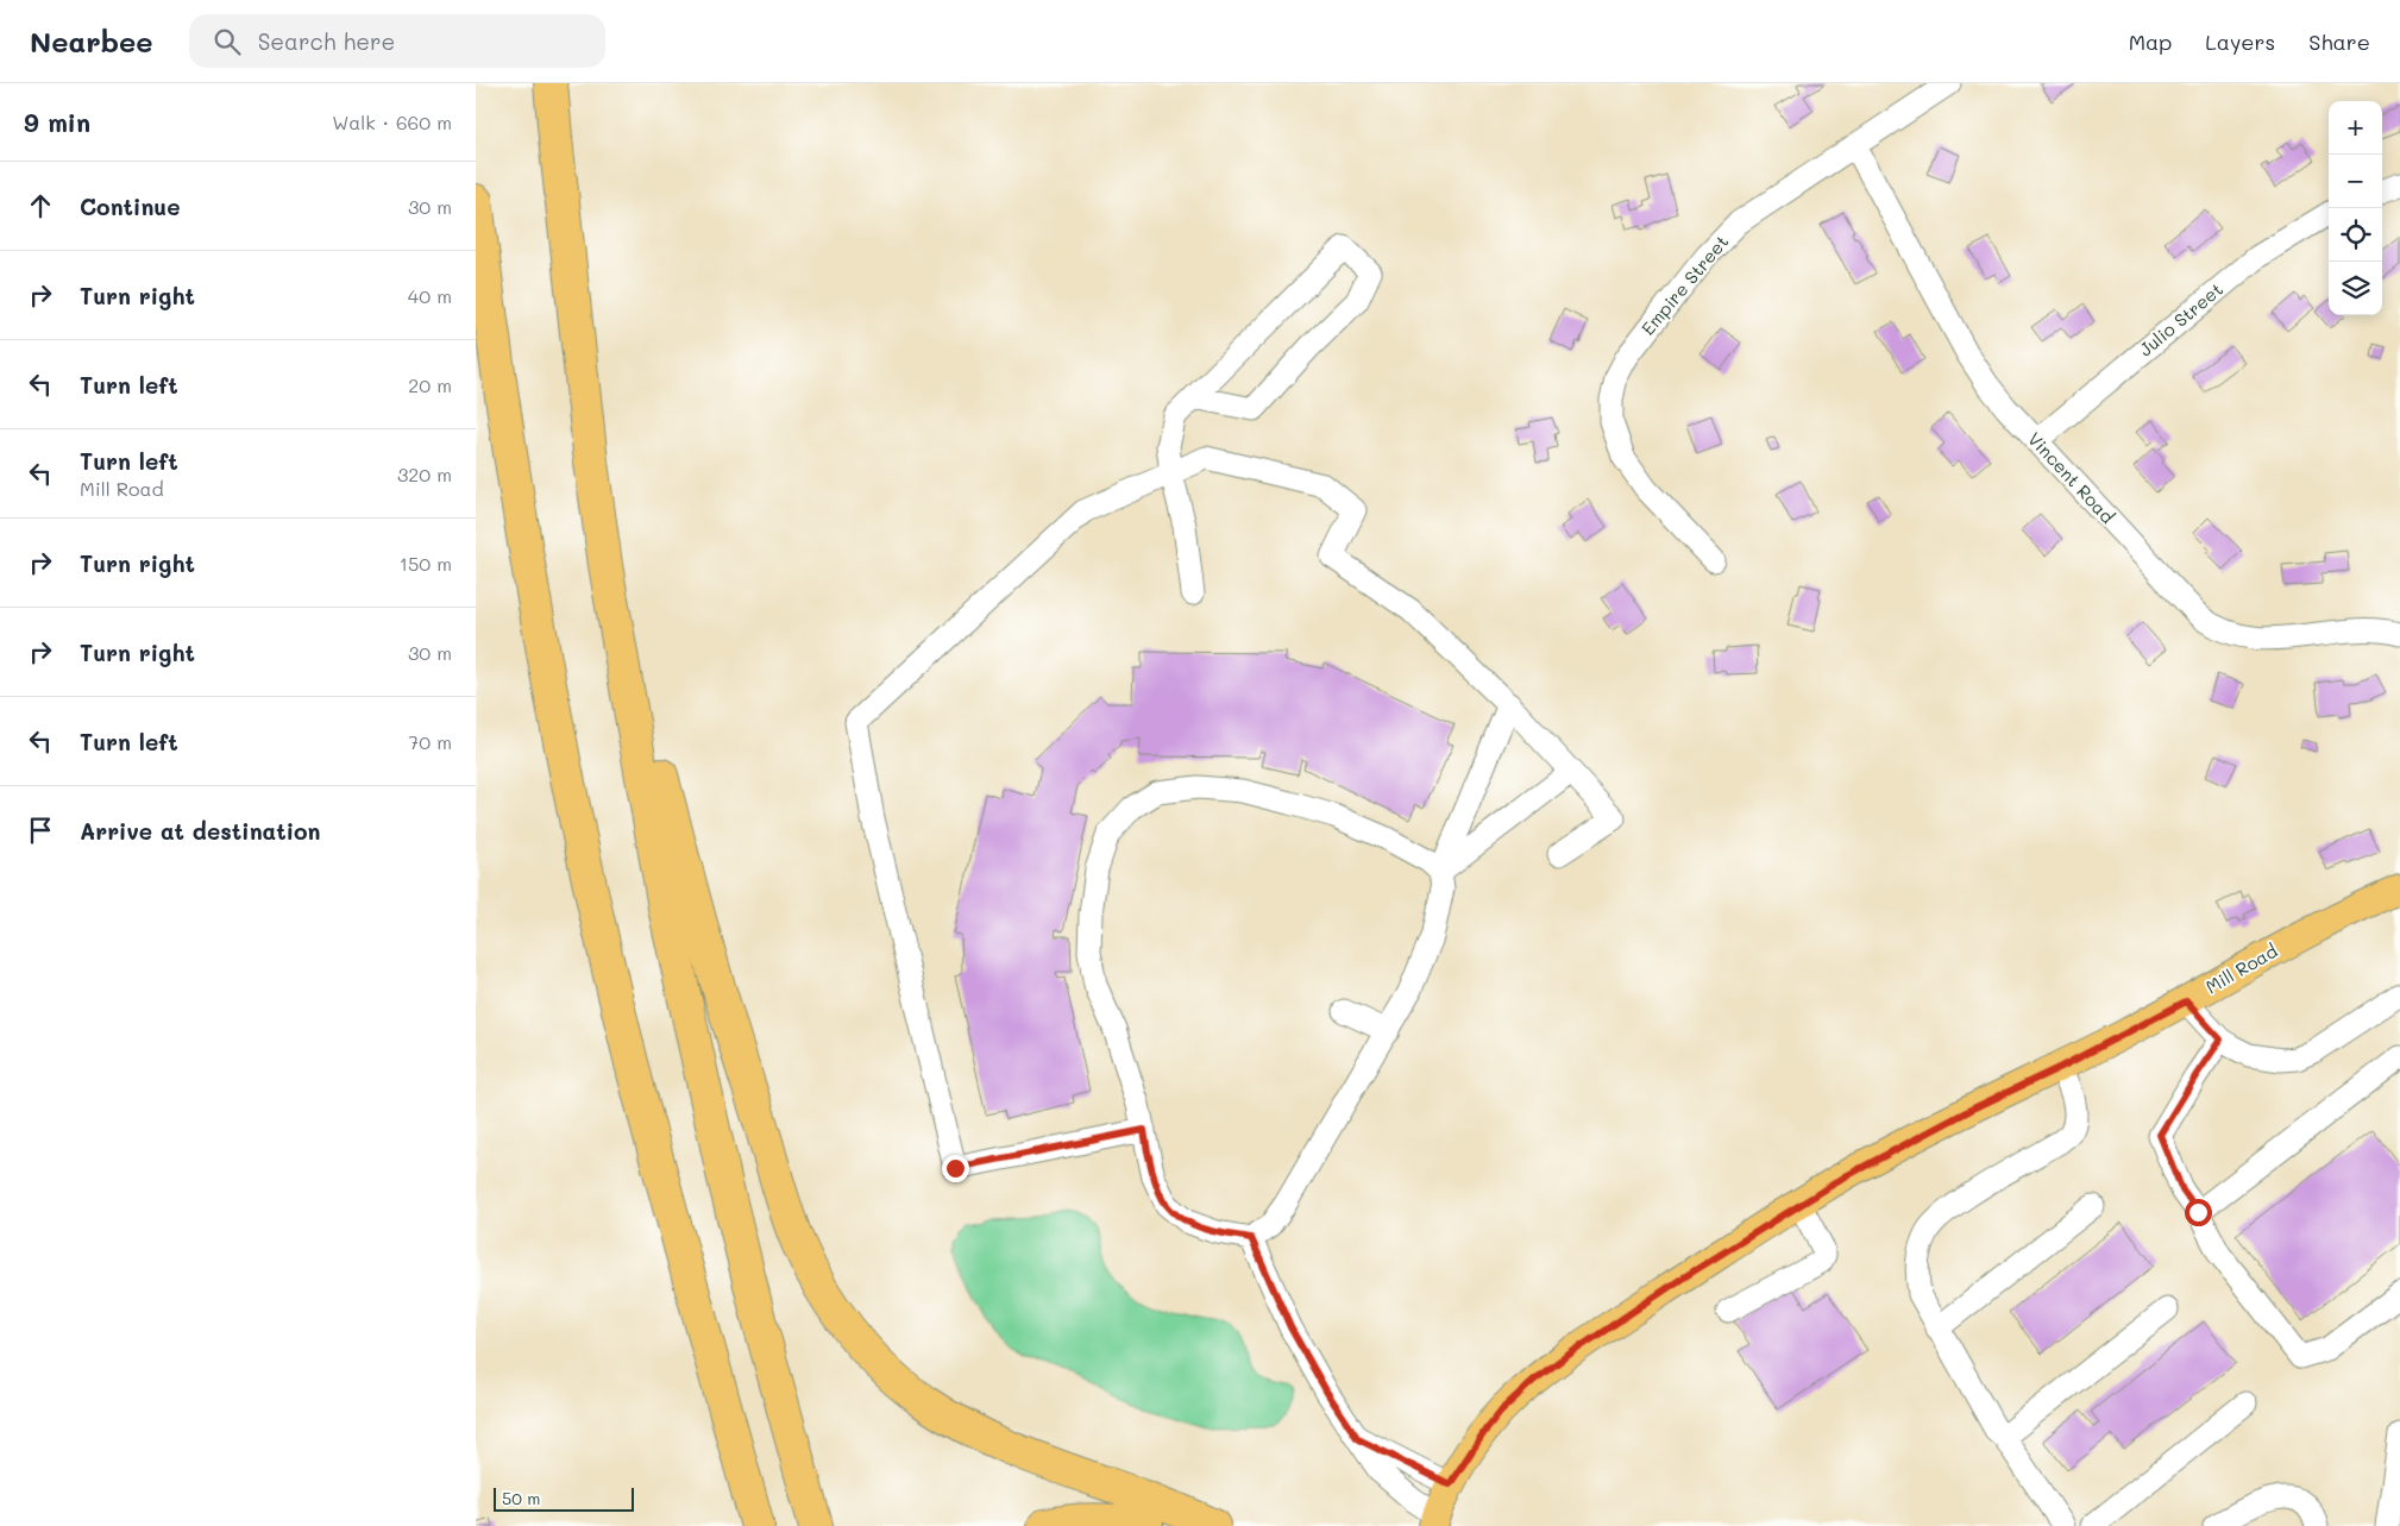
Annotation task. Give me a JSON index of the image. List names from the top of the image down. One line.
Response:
{"streets":{"main road":["Mill Road"],"street":["Empire Street","Julio Street","Vincent Road"]},"crossings":[["Empire Street","Vincent Road"],["Julio Street","Vincent Road"]],"scale_bar":"50 m","page":{"header":"Nearbee","search":"Search here","nav":["Map","Layers","Share"],"heading":["9 min","Walk · 660 m"],"map_buttons":["+","−"],"list":[["Continue","30 m"],["Turn right","40 m"],["Turn left","20 m"],["Turn left","Mill Road","320 m"],["Turn right","150 m"],["Turn right","30 m"],["Turn left","70 m"],"Arrive at destination"],"scale":"50 m"}}
